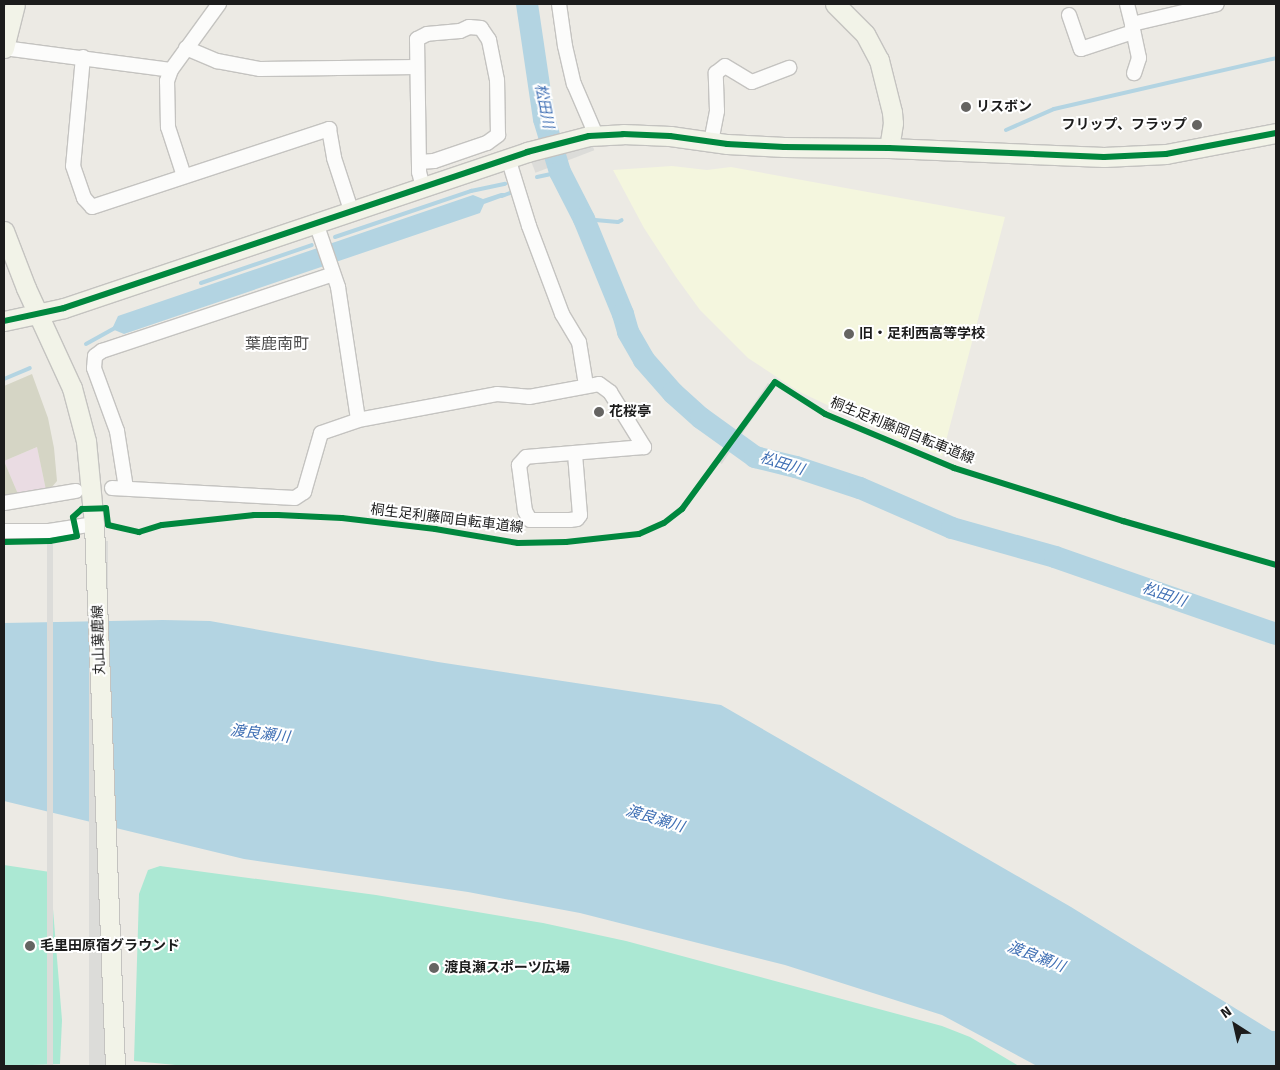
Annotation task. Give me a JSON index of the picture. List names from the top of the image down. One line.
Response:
{"streets":{"street":["丸山葉鹿線"],"cycle path":["桐生足利藤岡自転車道線"]},"districts":["葉鹿南町"],"water":["松田川","渡良瀬川"],"places":["リスボン","フリップ、フラップ","旧・足利西高等学校","花桜亭","毛里田原宿グラウンド","渡良瀬スポーツ広場"],"north":"top left"}
